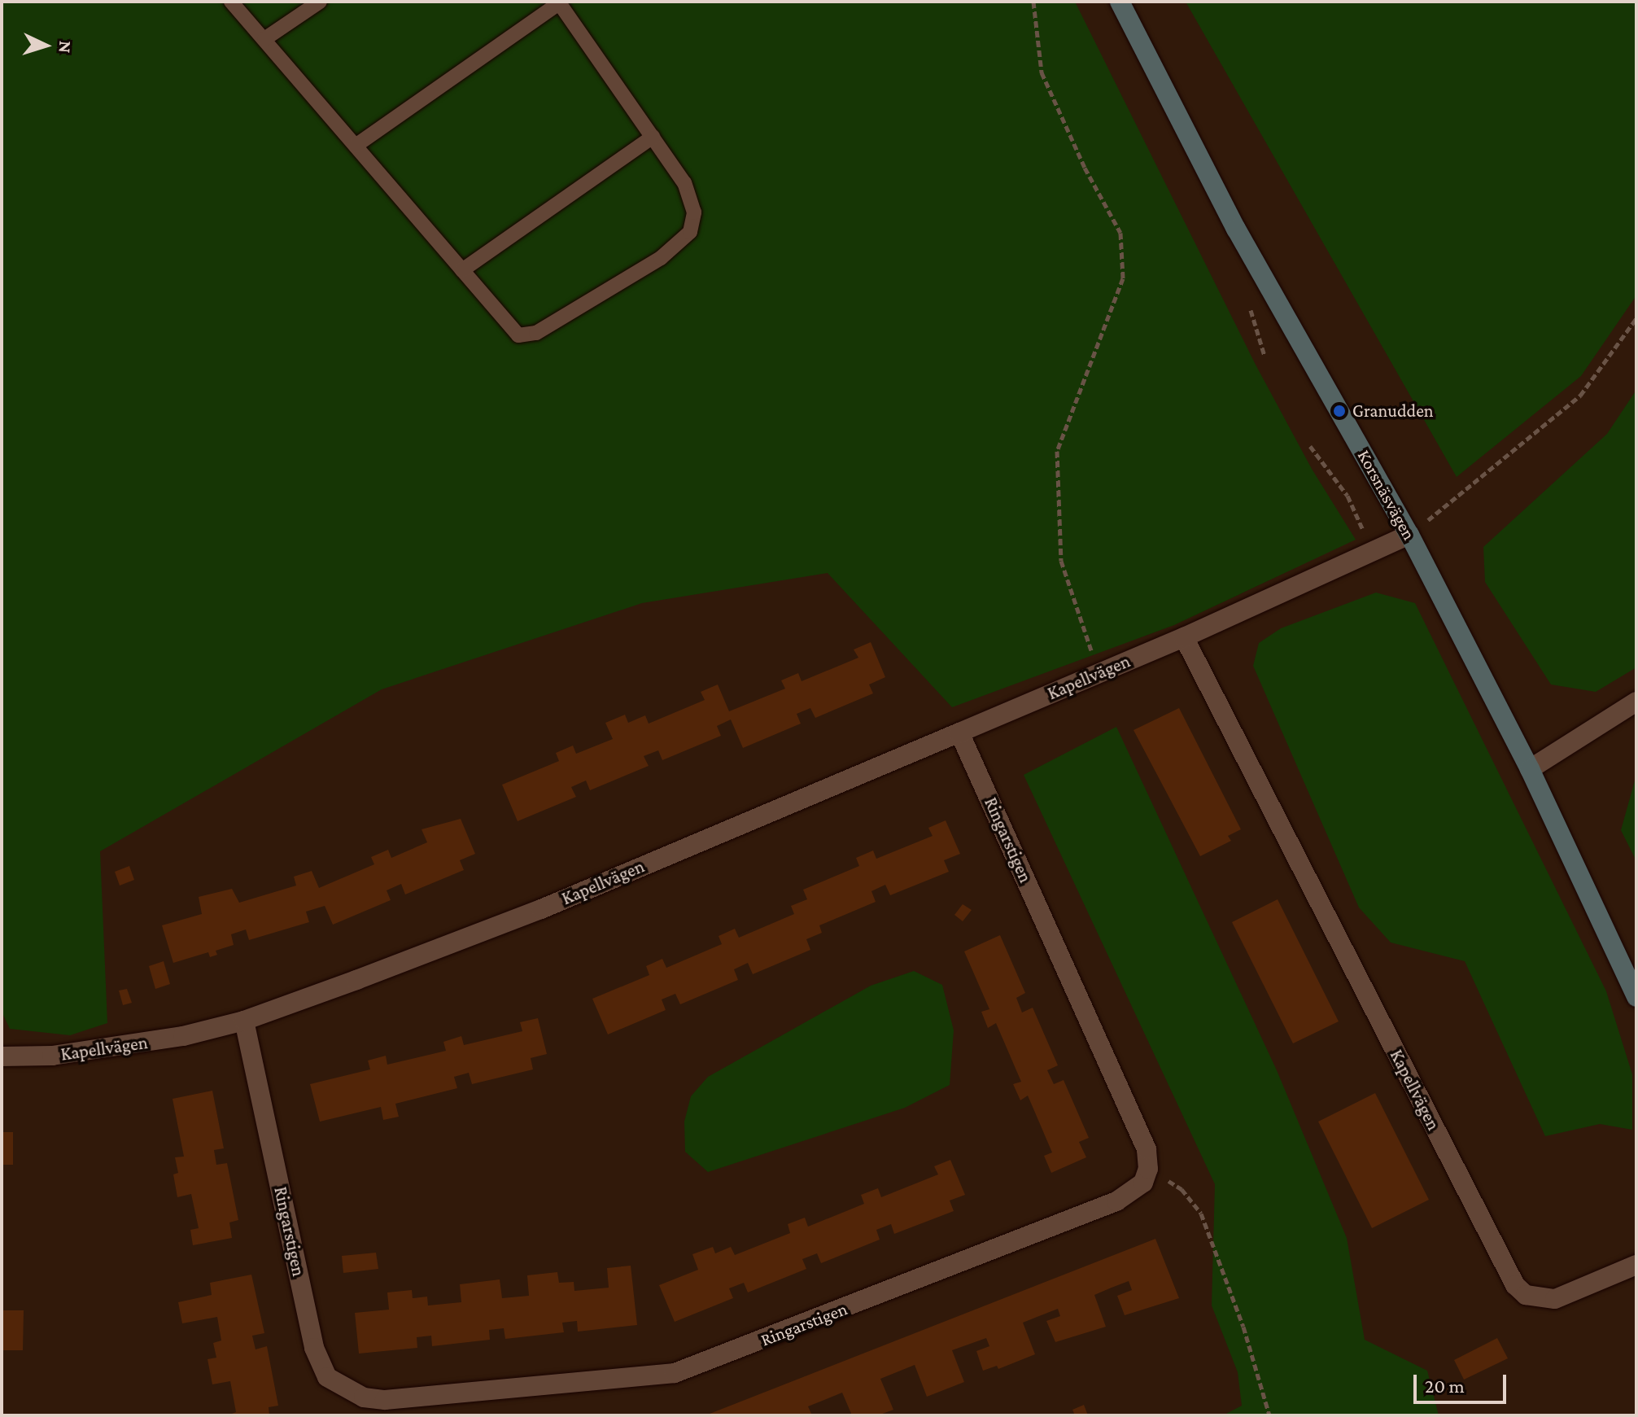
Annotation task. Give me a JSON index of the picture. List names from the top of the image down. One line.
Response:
{"streets":{"street":["Korsnäsvägen","Kapellvägen","Ringarstigen"]},"crossings":[["Korsnäsvägen","Kapellvägen"],["Kapellvägen","Ringarstigen"]],"places":["Granudden"],"scale_bar":"20 m","north":"right"}
